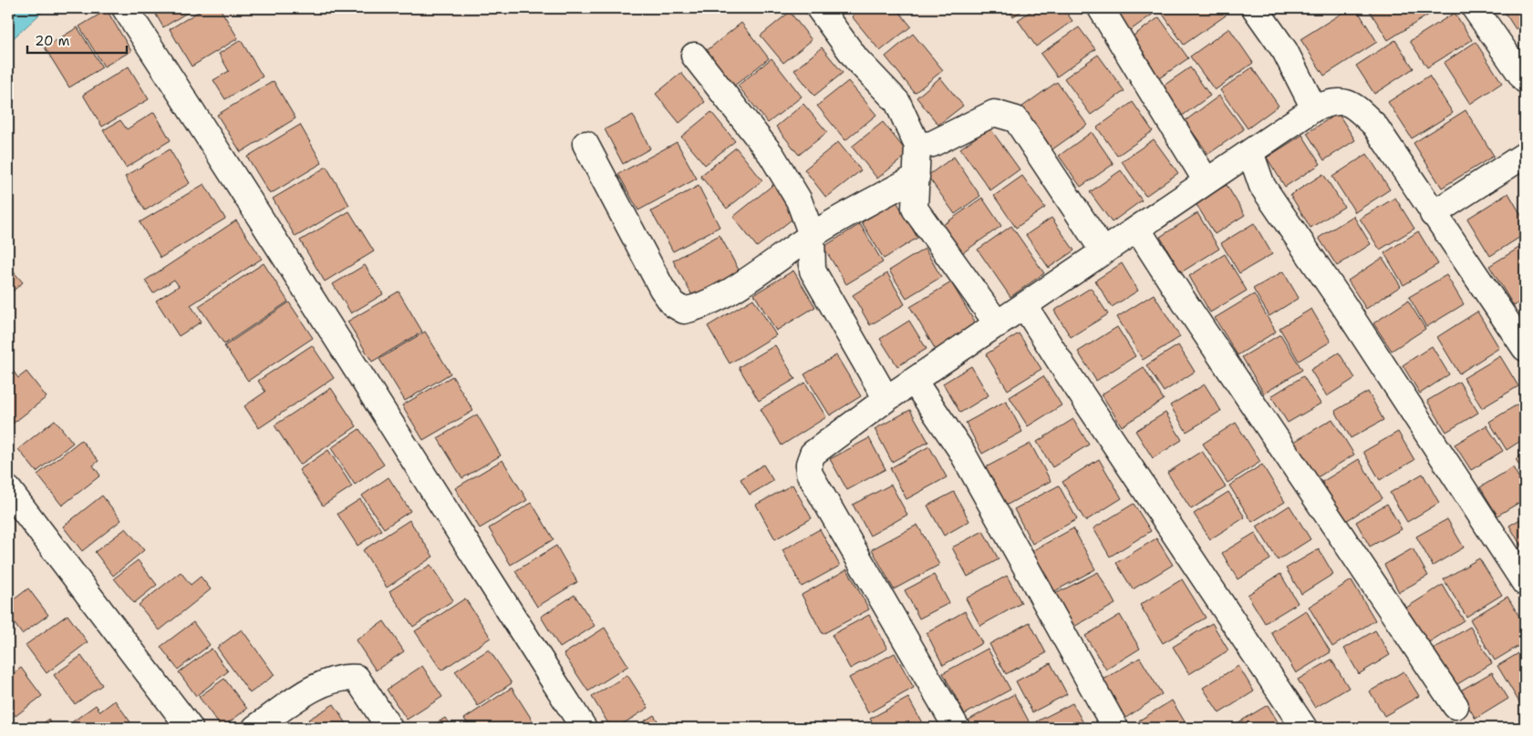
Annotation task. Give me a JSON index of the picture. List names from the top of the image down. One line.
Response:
{"scale_bar":"20 m"}
